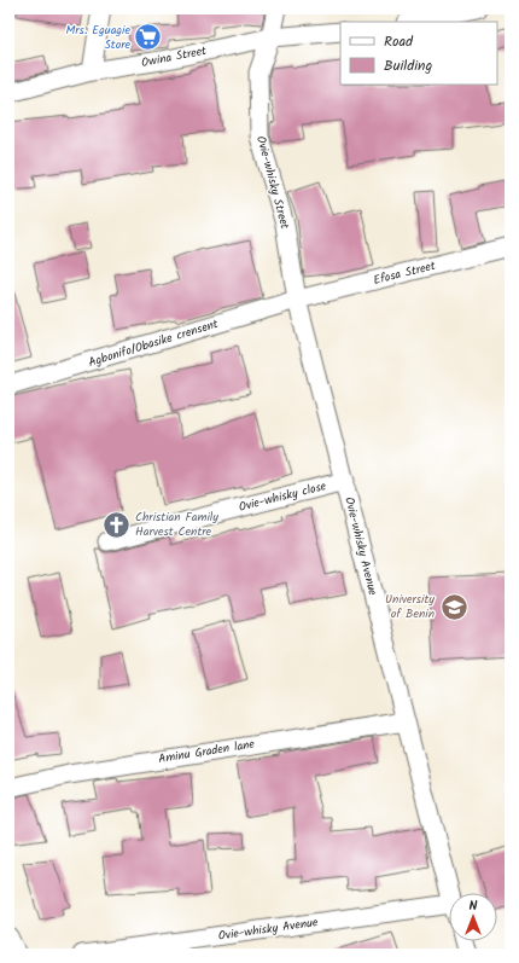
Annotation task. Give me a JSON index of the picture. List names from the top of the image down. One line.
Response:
{"streets":{"street":["Owina Street","Ovie-whisky Street","Efosa Street","Agbonifo/Obasike crensent","Ovie-whisky close","Ovie-whisky Avenue","Aminu Graden lane"]},"crossings":[["Owina Street","Ovie-whisky Street"],["Ovie-whisky Street","Efosa Street"],["Ovie-whisky Street","Agbonifo/Obasike crensent"],["Ovie-whisky Street","Ovie-whisky Avenue"],["Efosa Street","Agbonifo/Obasike crensent"],["Efosa Street","Ovie-whisky Avenue"],["Agbonifo/Obasike crensent","Ovie-whisky Avenue"],["Ovie-whisky close","Ovie-whisky Avenue"],["Ovie-whisky Avenue","Aminu Graden lane"]],"places":{"supermarket":["Mrs. Eguagie Store"],"church":["Christian Family Harvest Centre"],"school or university":["University of Benin"]},"legend":["Road","Building"],"north":"top"}
